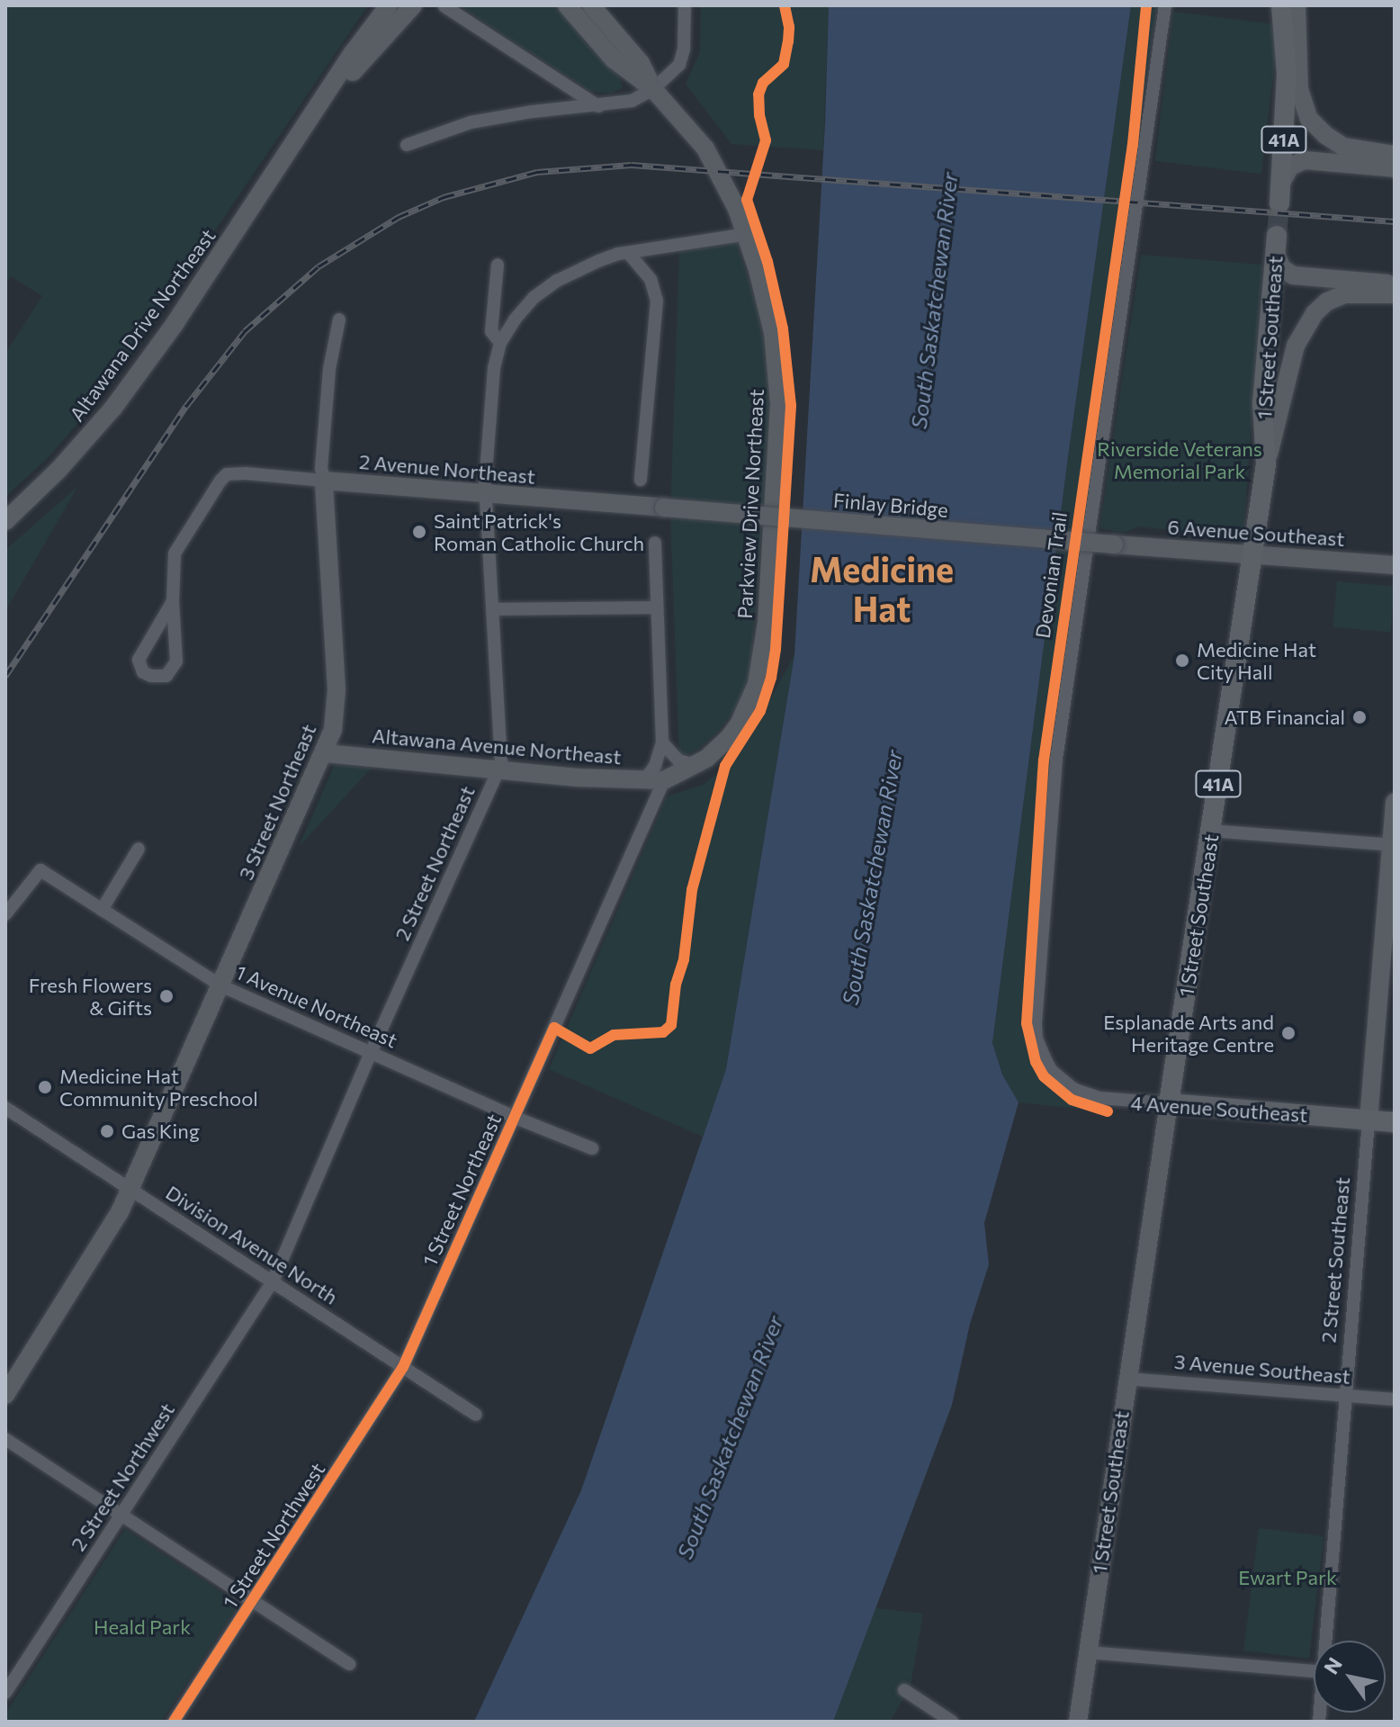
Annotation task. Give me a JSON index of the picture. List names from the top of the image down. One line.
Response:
{"streets":{"main road":["41A","1 Street Southeast","4 Avenue Southeast"],"street":["Altawana Drive Northeast","2 Avenue Northeast","Parkview Drive Northeast","Finlay Bridge","6 Avenue Southeast","Altawana Avenue Northeast","3 Street Northeast","2 Street Northeast","1 Avenue Northeast","1 Street Northeast","Division Avenue North","2 Street Southeast","3 Avenue Southeast","2 Street Northwest","1 Street Northwest"],"cycle path":["Devonian Trail"]},"crossings":[["1 Street Southeast","6 Avenue Southeast"],["1 Street Southeast","4 Avenue Southeast"],["1 Street Southeast","3 Avenue Southeast"],["2 Avenue Northeast","Finlay Bridge"],["2 Avenue Northeast","3 Street Northeast"],["2 Avenue Northeast","2 Street Northeast"],["Parkview Drive Northeast","Altawana Avenue Northeast"],["Parkview Drive Northeast","1 Street Northeast"],["Finlay Bridge","6 Avenue Southeast"],["Altawana Avenue Northeast","3 Street Northeast"],["Altawana Avenue Northeast","2 Street Northeast"],["Altawana Avenue Northeast","1 Street Northeast"],["3 Street Northeast","1 Avenue Northeast"],["3 Street Northeast","Division Avenue North"],["2 Street Northeast","1 Avenue Northeast"],["2 Street Northeast","Division Avenue North"],["2 Street Northeast","2 Street Northwest"],["1 Avenue Northeast","1 Street Northeast"],["4 Avenue Southeast","2 Street Southeast"],["1 Street Northeast","Division Avenue North"],["1 Street Northeast","1 Street Northwest"],["Division Avenue North","2 Street Northwest"],["Division Avenue North","1 Street Northwest"],["2 Street Southeast","3 Avenue Southeast"]],"districts":["Medicine Hat"],"water":["South Saskatchewan River"],"parks":["Riverside Veterans Memorial Park","Ewart Park","Heald Park"],"places":["Saint Patrick's Roman Catholic Church","Medicine Hat City Hall","ATB Financial","Fresh Flowers & Gifts","Esplanade Arts and Heritage Centre","Medicine Hat Community Preschool","Gas King"],"north":"top left"}
